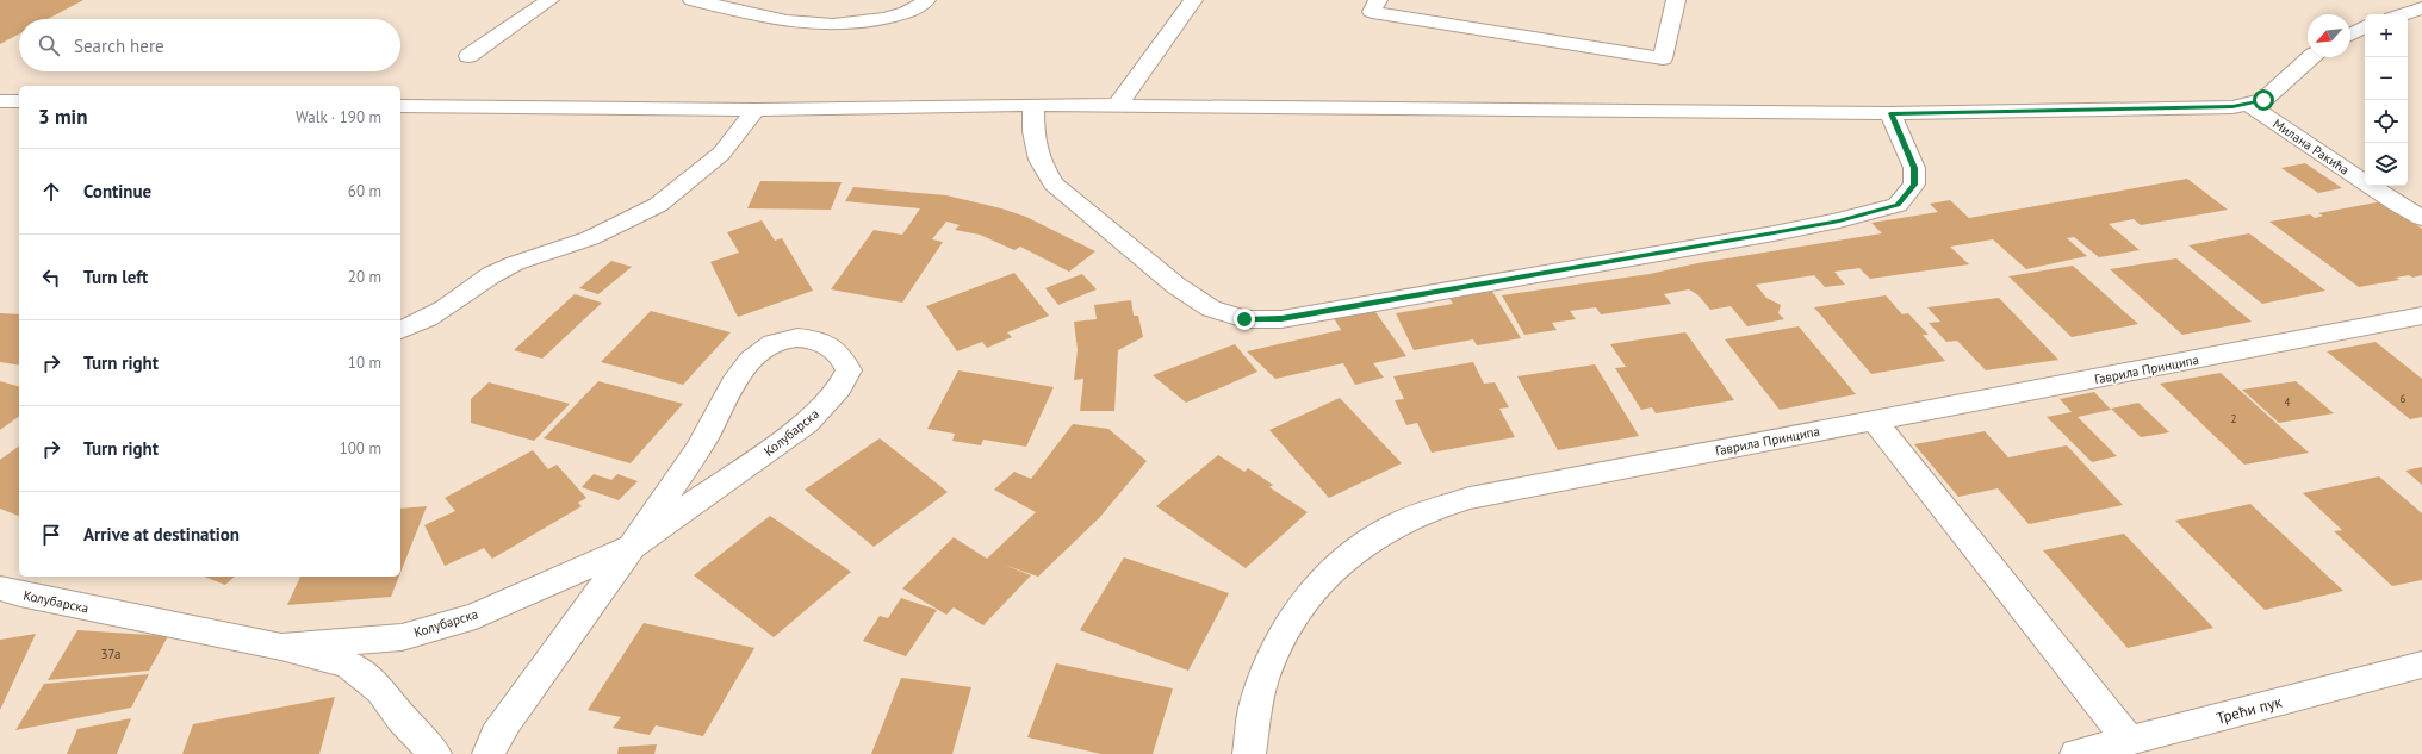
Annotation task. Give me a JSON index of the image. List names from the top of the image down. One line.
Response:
{"streets":{"street":["Милана Ракића","Гаврила Принципа","Колубарска","Трећи пук"]},"house_numbers":["6","4","2","37a"],"north":"bottom left","page":{"map_buttons":["+","−"],"search":"Search here","heading":["3 min","Walk · 190 m"],"list":[["Continue","60 m"],["Turn left","20 m"],["Turn right","10 m"],["Turn right","100 m"],"Arrive at destination"]}}
